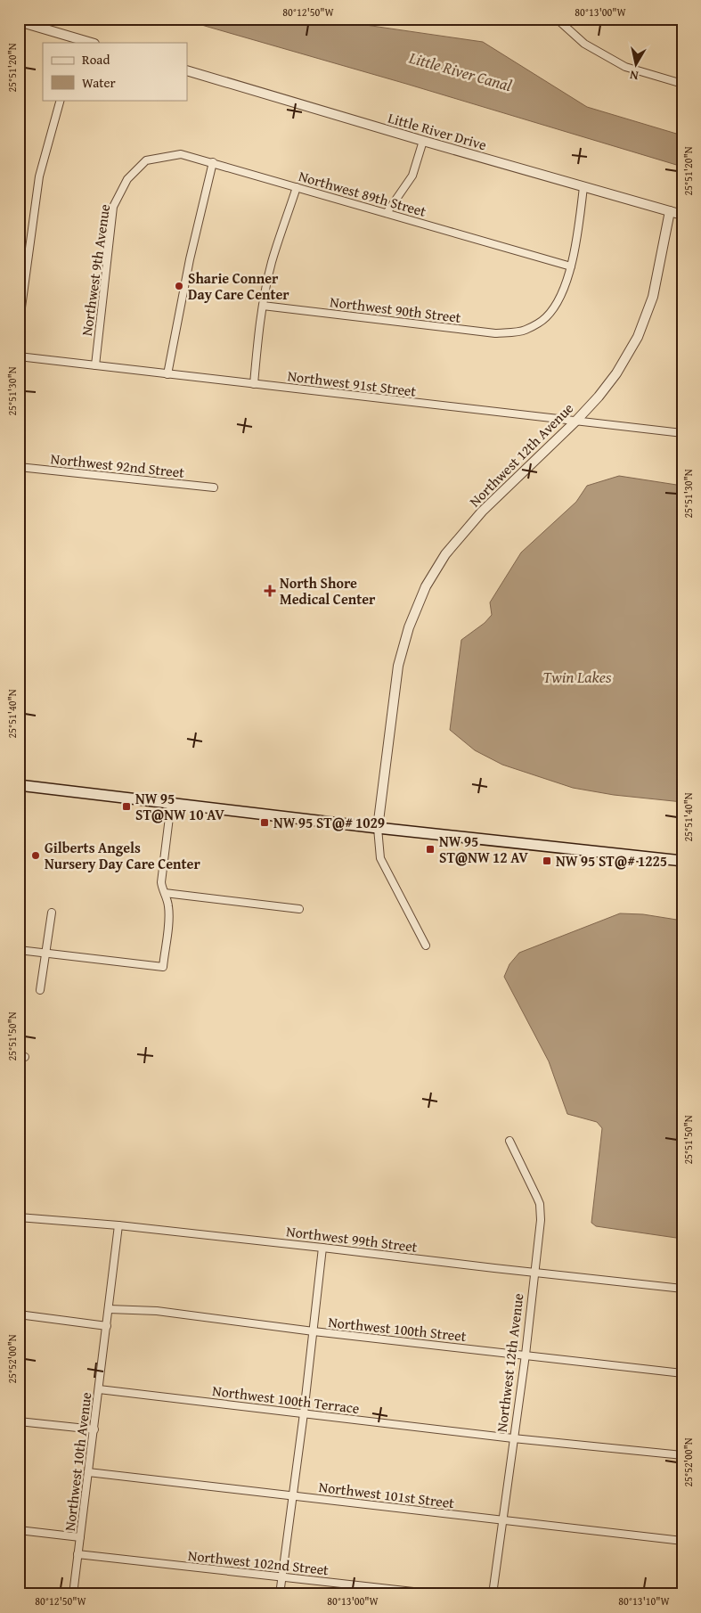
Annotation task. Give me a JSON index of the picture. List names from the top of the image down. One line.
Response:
{"streets":{"street":["Little River Drive","Northwest 89th Street","Northwest 9th Avenue","Northwest 90th Street","Northwest 91st Street","Northwest 12th Avenue","Northwest 92nd Street","Northwest 99th Street","Northwest 100th Street","Northwest 100th Terrace","Northwest 10th Avenue","Northwest 101st Street","Northwest 102nd Street"]},"crossings":[["Little River Drive","Northwest 12th Avenue"],["Northwest 89th Street","Northwest 9th Avenue"],["Northwest 89th Street","Northwest 90th Street"],["Northwest 9th Avenue","Northwest 91st Street"],["Northwest 91st Street","Northwest 12th Avenue"],["Northwest 12th Avenue","Northwest 99th Street"],["Northwest 12th Avenue","Northwest 100th Street"],["Northwest 12th Avenue","Northwest 100th Terrace"],["Northwest 12th Avenue","Northwest 101st Street"],["Northwest 99th Street","Northwest 10th Avenue"],["Northwest 100th Street","Northwest 10th Avenue"],["Northwest 100th Terrace","Northwest 10th Avenue"],["Northwest 10th Avenue","Northwest 101st Street"],["Northwest 10th Avenue","Northwest 102nd Street"]],"water":["Little River Canal","Twin Lakes"],"places":{"other":["Sharie Conner Day Care Center","Gilberts Angels Nursery Day Care Center"],"health":["North Shore Medical Center"],"transit":["NW 95 ST@NW 10 AV","NW 95 ST@# 1029","NW 95 ST@NW 12 AV","NW 95 ST@# 1225"]},"legend":["Road","Water"],"north":"bottom","coordinates":["80°12'50\"W","80°13'00\"W","25°51'20\"N","25°51'30\"N","25°51'40\"N","25°51'50\"N","25°52'00\"N","80°13'10\"W"]}
